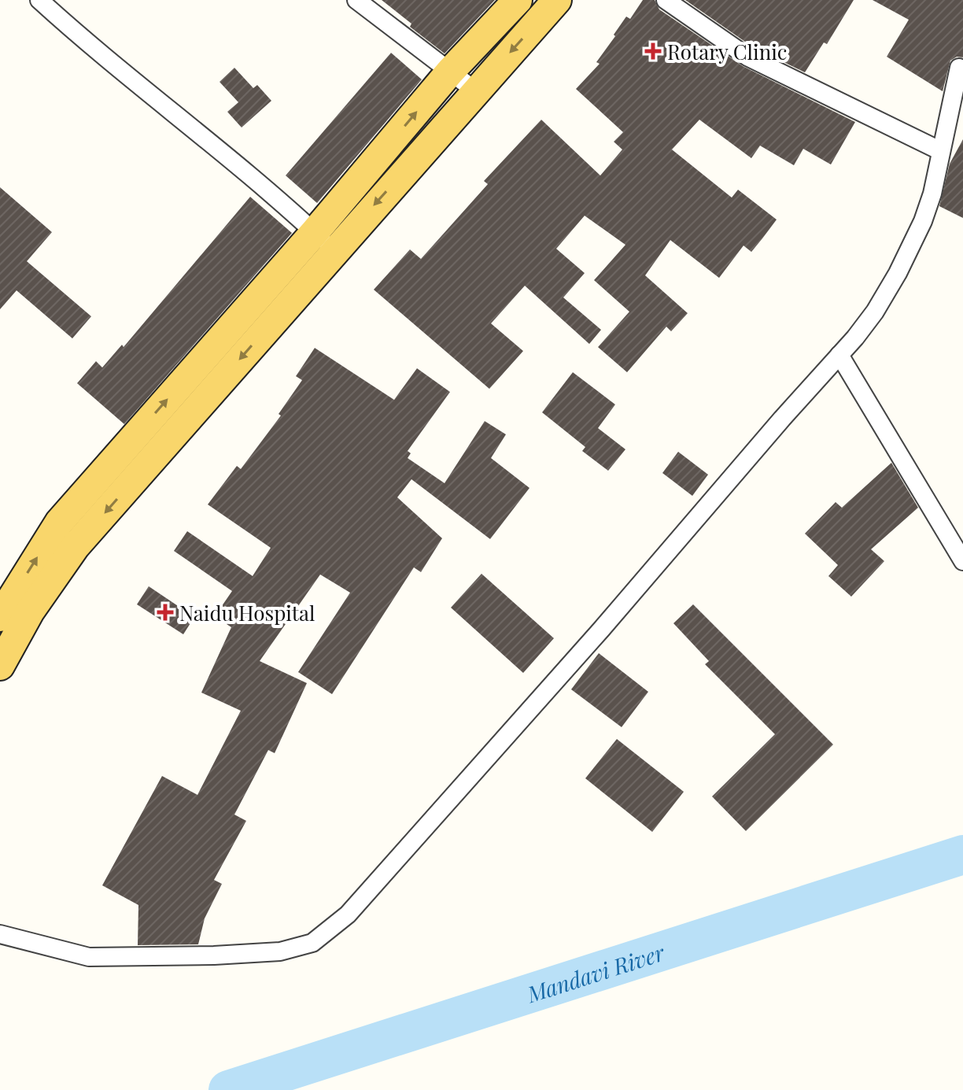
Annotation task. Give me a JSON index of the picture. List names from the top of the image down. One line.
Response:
{"water":["Mandavi River"],"places":{"health":["Rotary Clinic","Naidu Hospital"]}}
